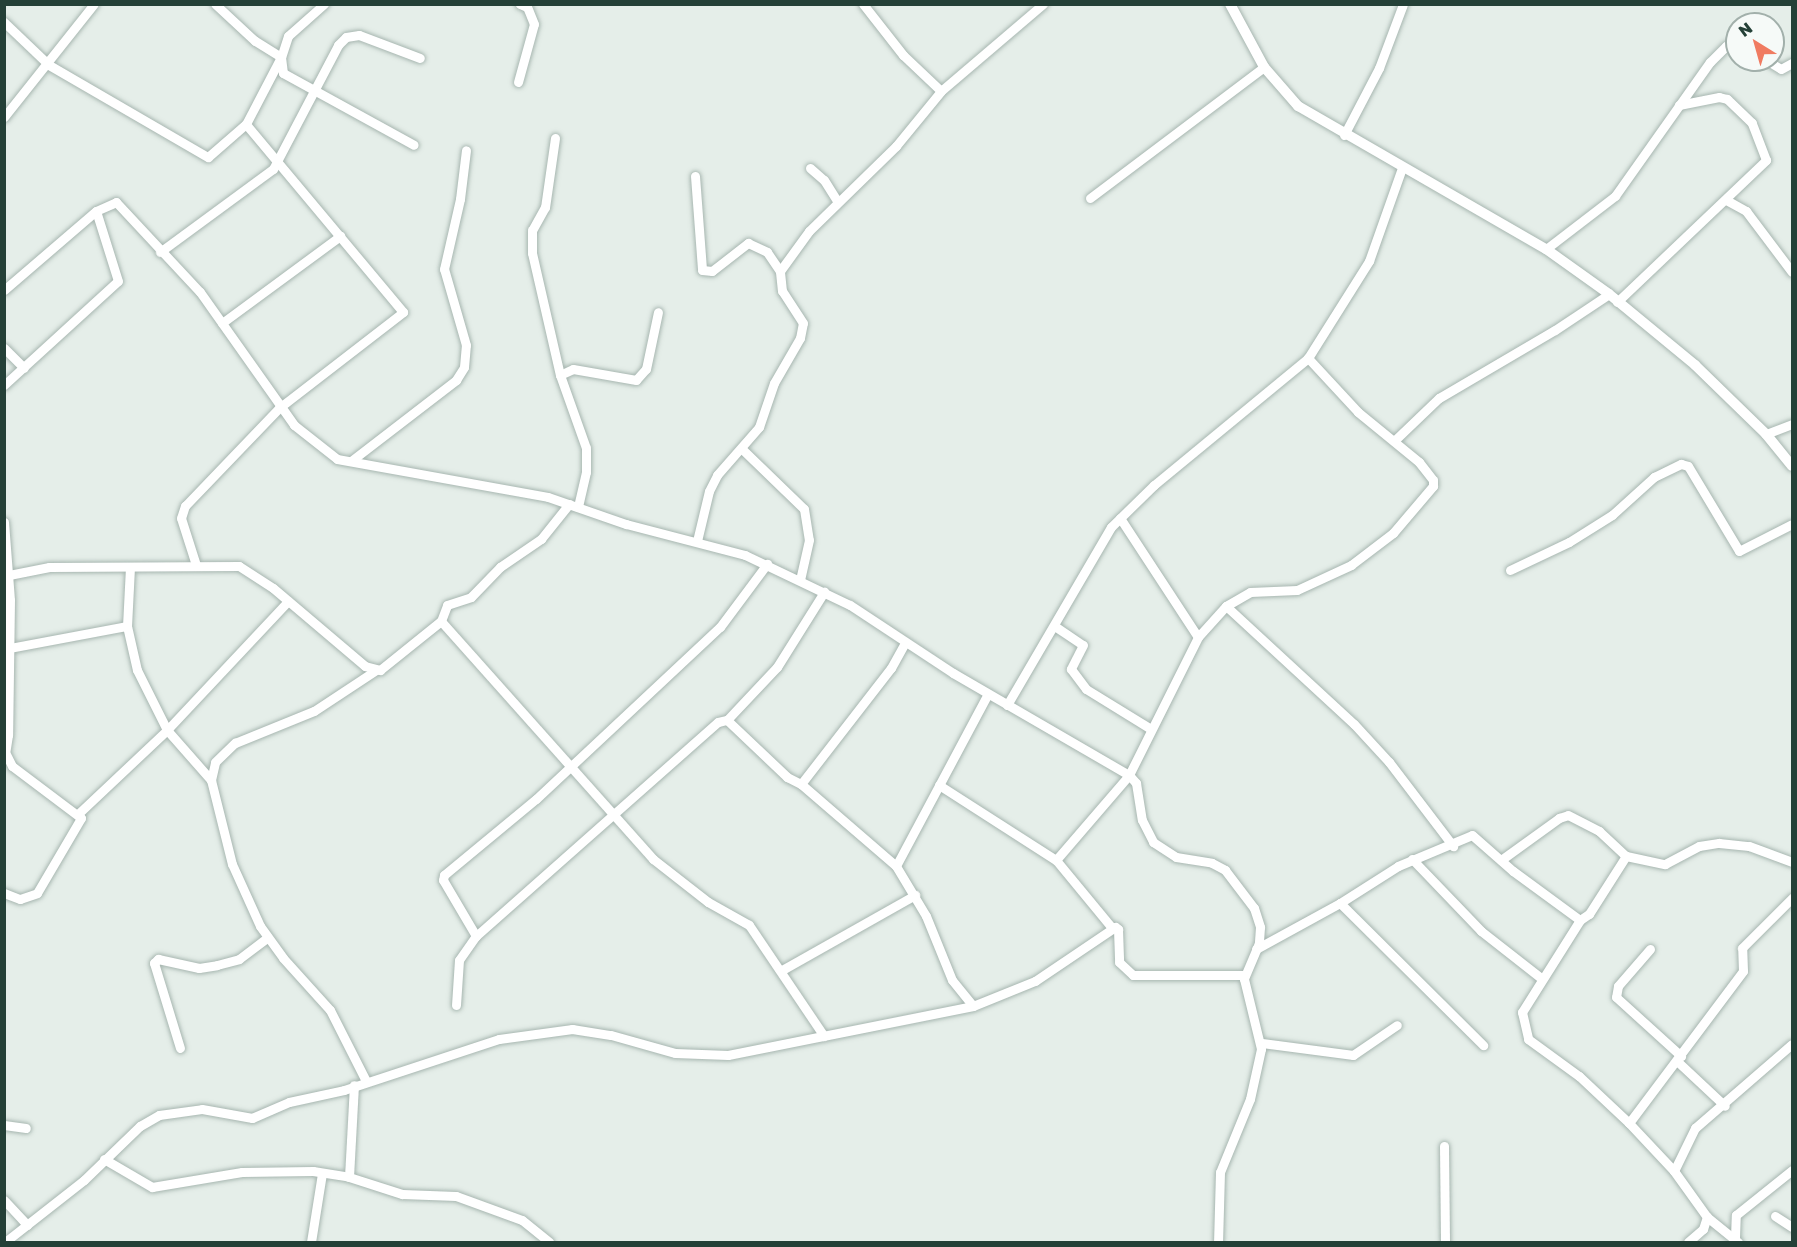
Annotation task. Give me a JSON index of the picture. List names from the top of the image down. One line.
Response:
{"north":"top left"}
